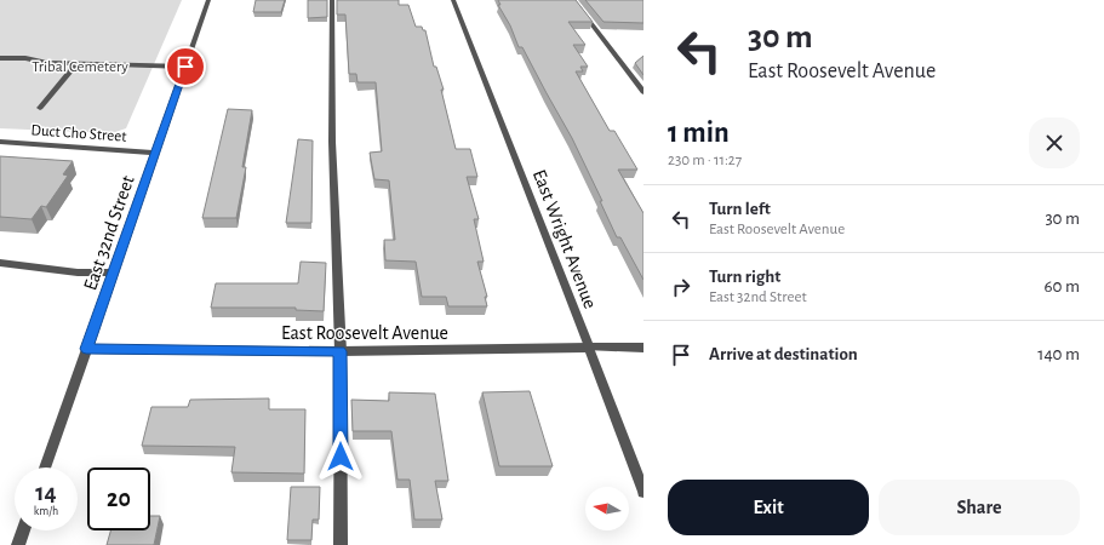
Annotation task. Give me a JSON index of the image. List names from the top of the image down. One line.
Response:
{"streets":{"street":["Duct Cho Street","East 32nd Street","East Wright Avenue","East Roosevelt Avenue"]},"crossings":[["Duct Cho Street","East 32nd Street"],["East 32nd Street","East Roosevelt Avenue"],["East Wright Avenue","East Roosevelt Avenue"]],"parks":["Tribal Cemetery"],"north":"left","page":{"turn":["30 m","East Roosevelt Avenue"],"heading":["1 min","230 m · 11:27"],"list":[{"name":"Turn left","note":"East Roosevelt Avenue","value":"30 m"},{"name":"Turn right","note":"East 32nd Street","value":"60 m"},{"name":"Arrive at destination","value":"140 m"}],"speed":"14 km/h","limit":"20","buttons":["Exit","Share"]}}
